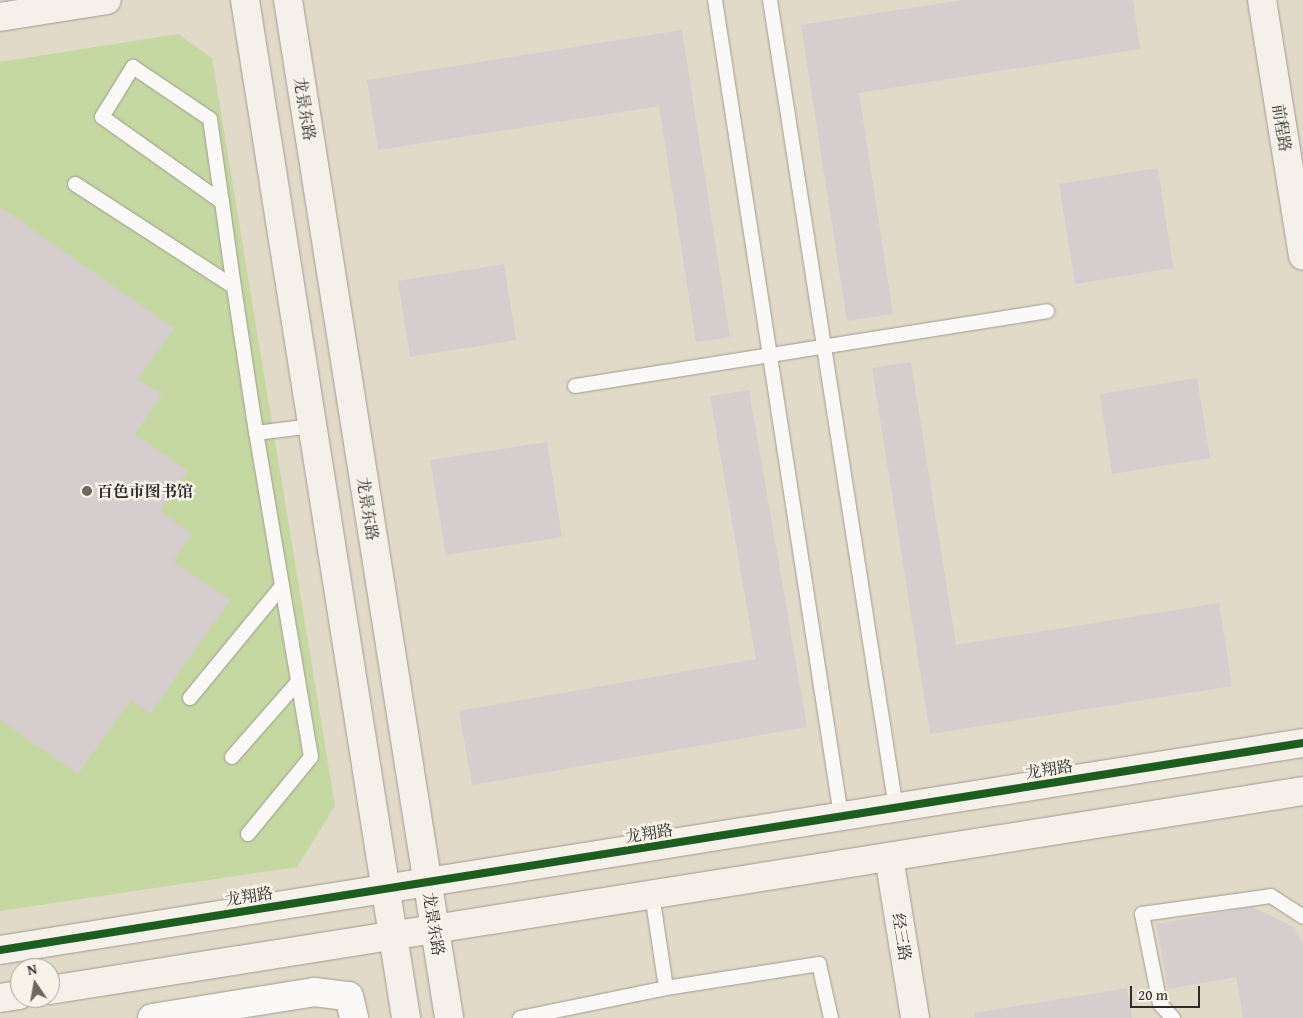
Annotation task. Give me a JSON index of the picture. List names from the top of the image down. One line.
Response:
{"streets":{"street":["龙景东路","前程路","龙翔路","经三路"]},"crossings":[["龙景东路","龙翔路"]],"places":["百色市图书馆"],"scale_bar":"20 m","north":"top"}
